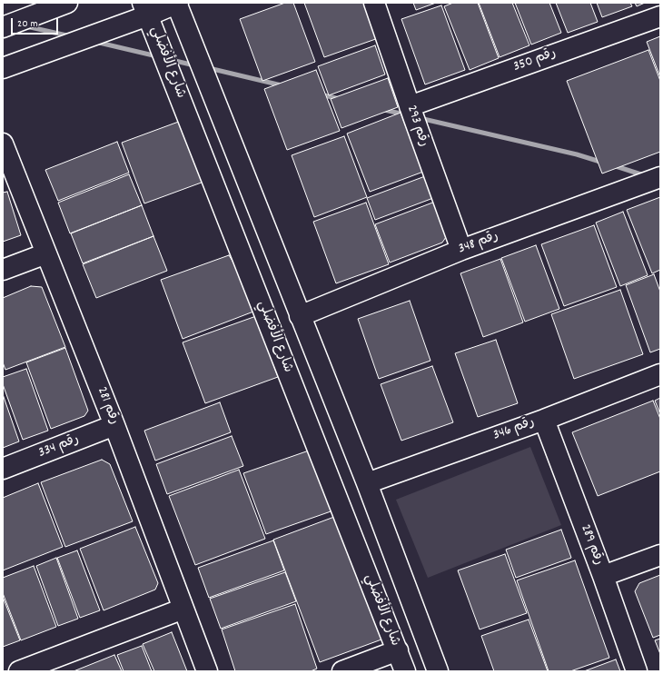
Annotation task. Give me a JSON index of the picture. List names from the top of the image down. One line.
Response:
{"streets":{"street":["رقم 350","شارع الأفضلي","رقم 293","رقم 348","رقم 281","رقم 346","رقم 334","رقم 289"]},"crossings":[["رقم 350","رقم 293"],["رقم 293","رقم 348"],["رقم 281","رقم 334"],["رقم 346","رقم 289"]],"scale_bar":"20 m"}
